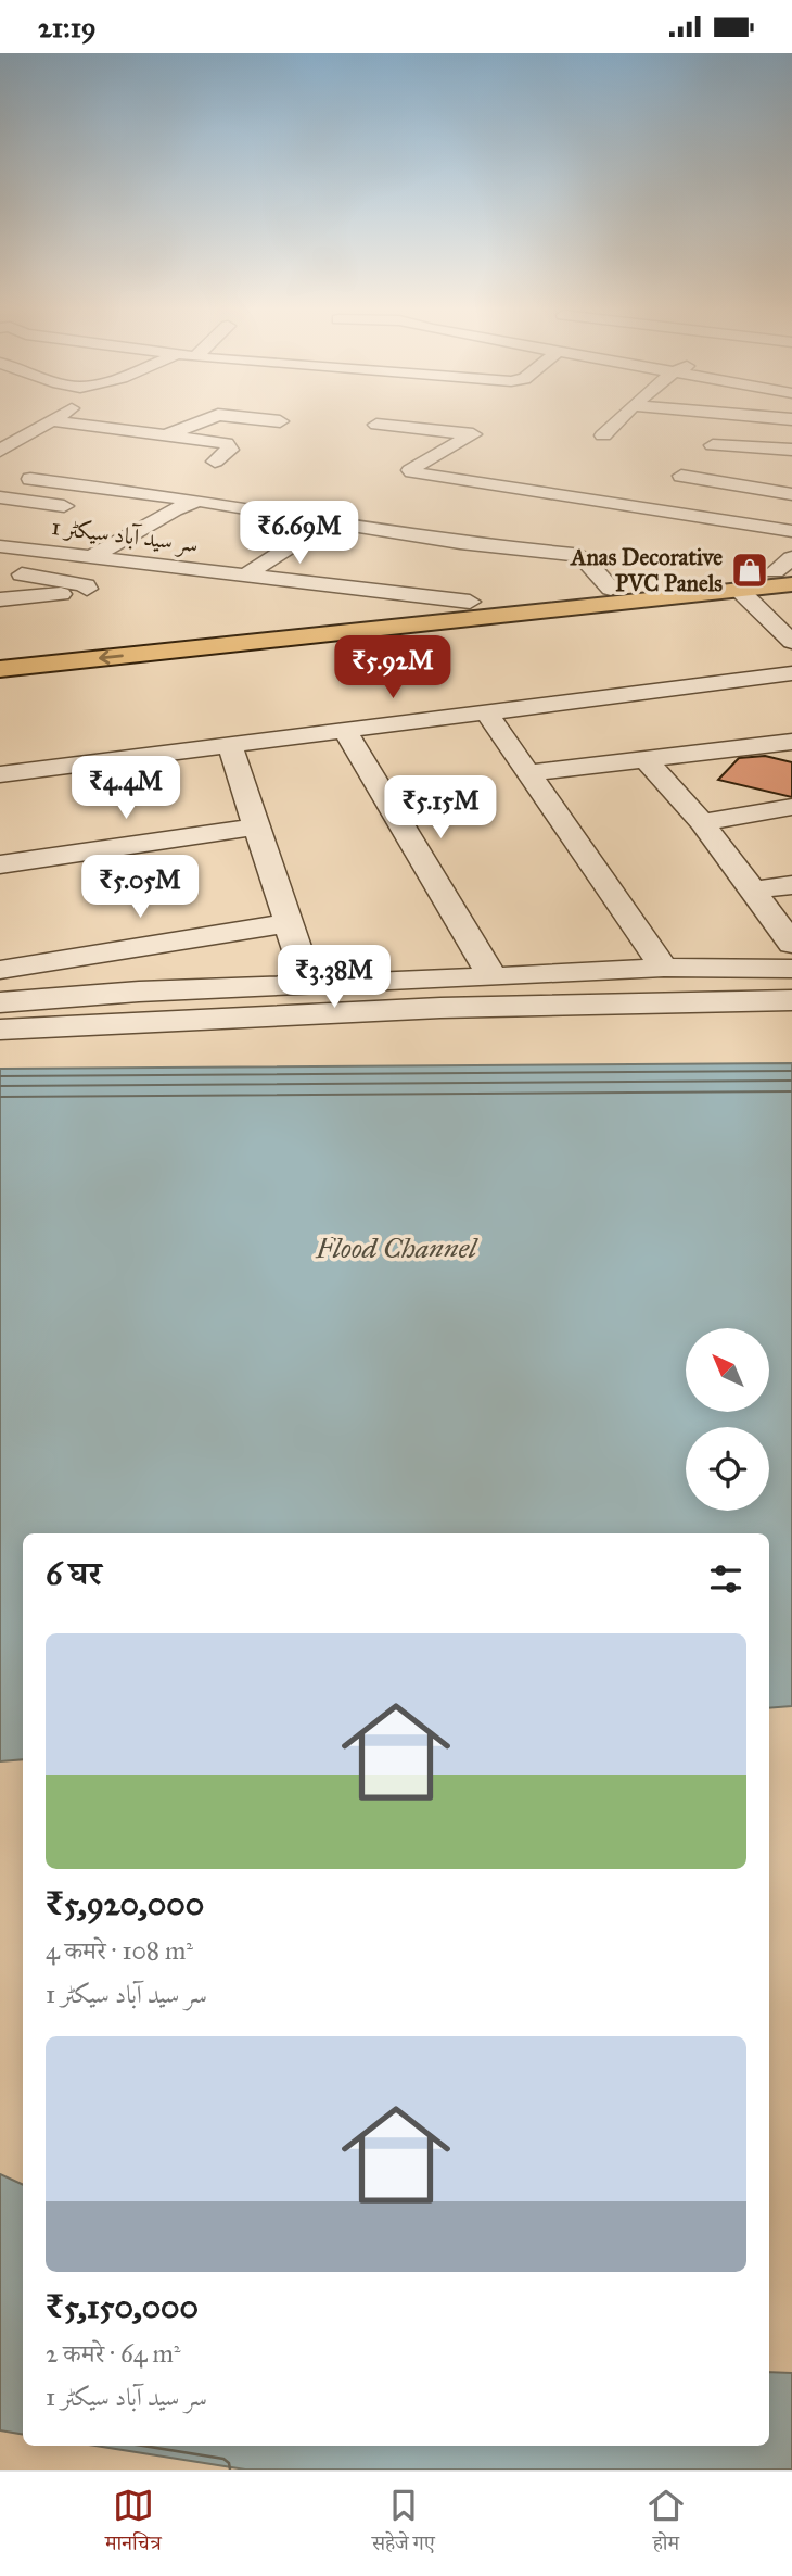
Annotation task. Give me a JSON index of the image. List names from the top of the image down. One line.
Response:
{"streets":{"street":["سر سید آباد سیکٹر 1"]},"water":["Flood Channel"],"places":{"shop":["Anas Decorative PVC Panels"]},"north":"top left","page":{"status":"21:19","price":["₹6.69M","₹5.92M","₹4.4M","₹5.15M","₹5.05M","₹3.38M"],"heading":"6 घर","list":[{"name":"₹5,920,000","note":"4 कमरे · 108 m² · سر سید آباد سیکٹر 1"},{"name":"₹5,150,000","note":"2 कमरे · 64 m² · سر سید آباد سیکٹر 1"}],"tabs":["मानचित्र","सहेजे गए","होम"]}}
